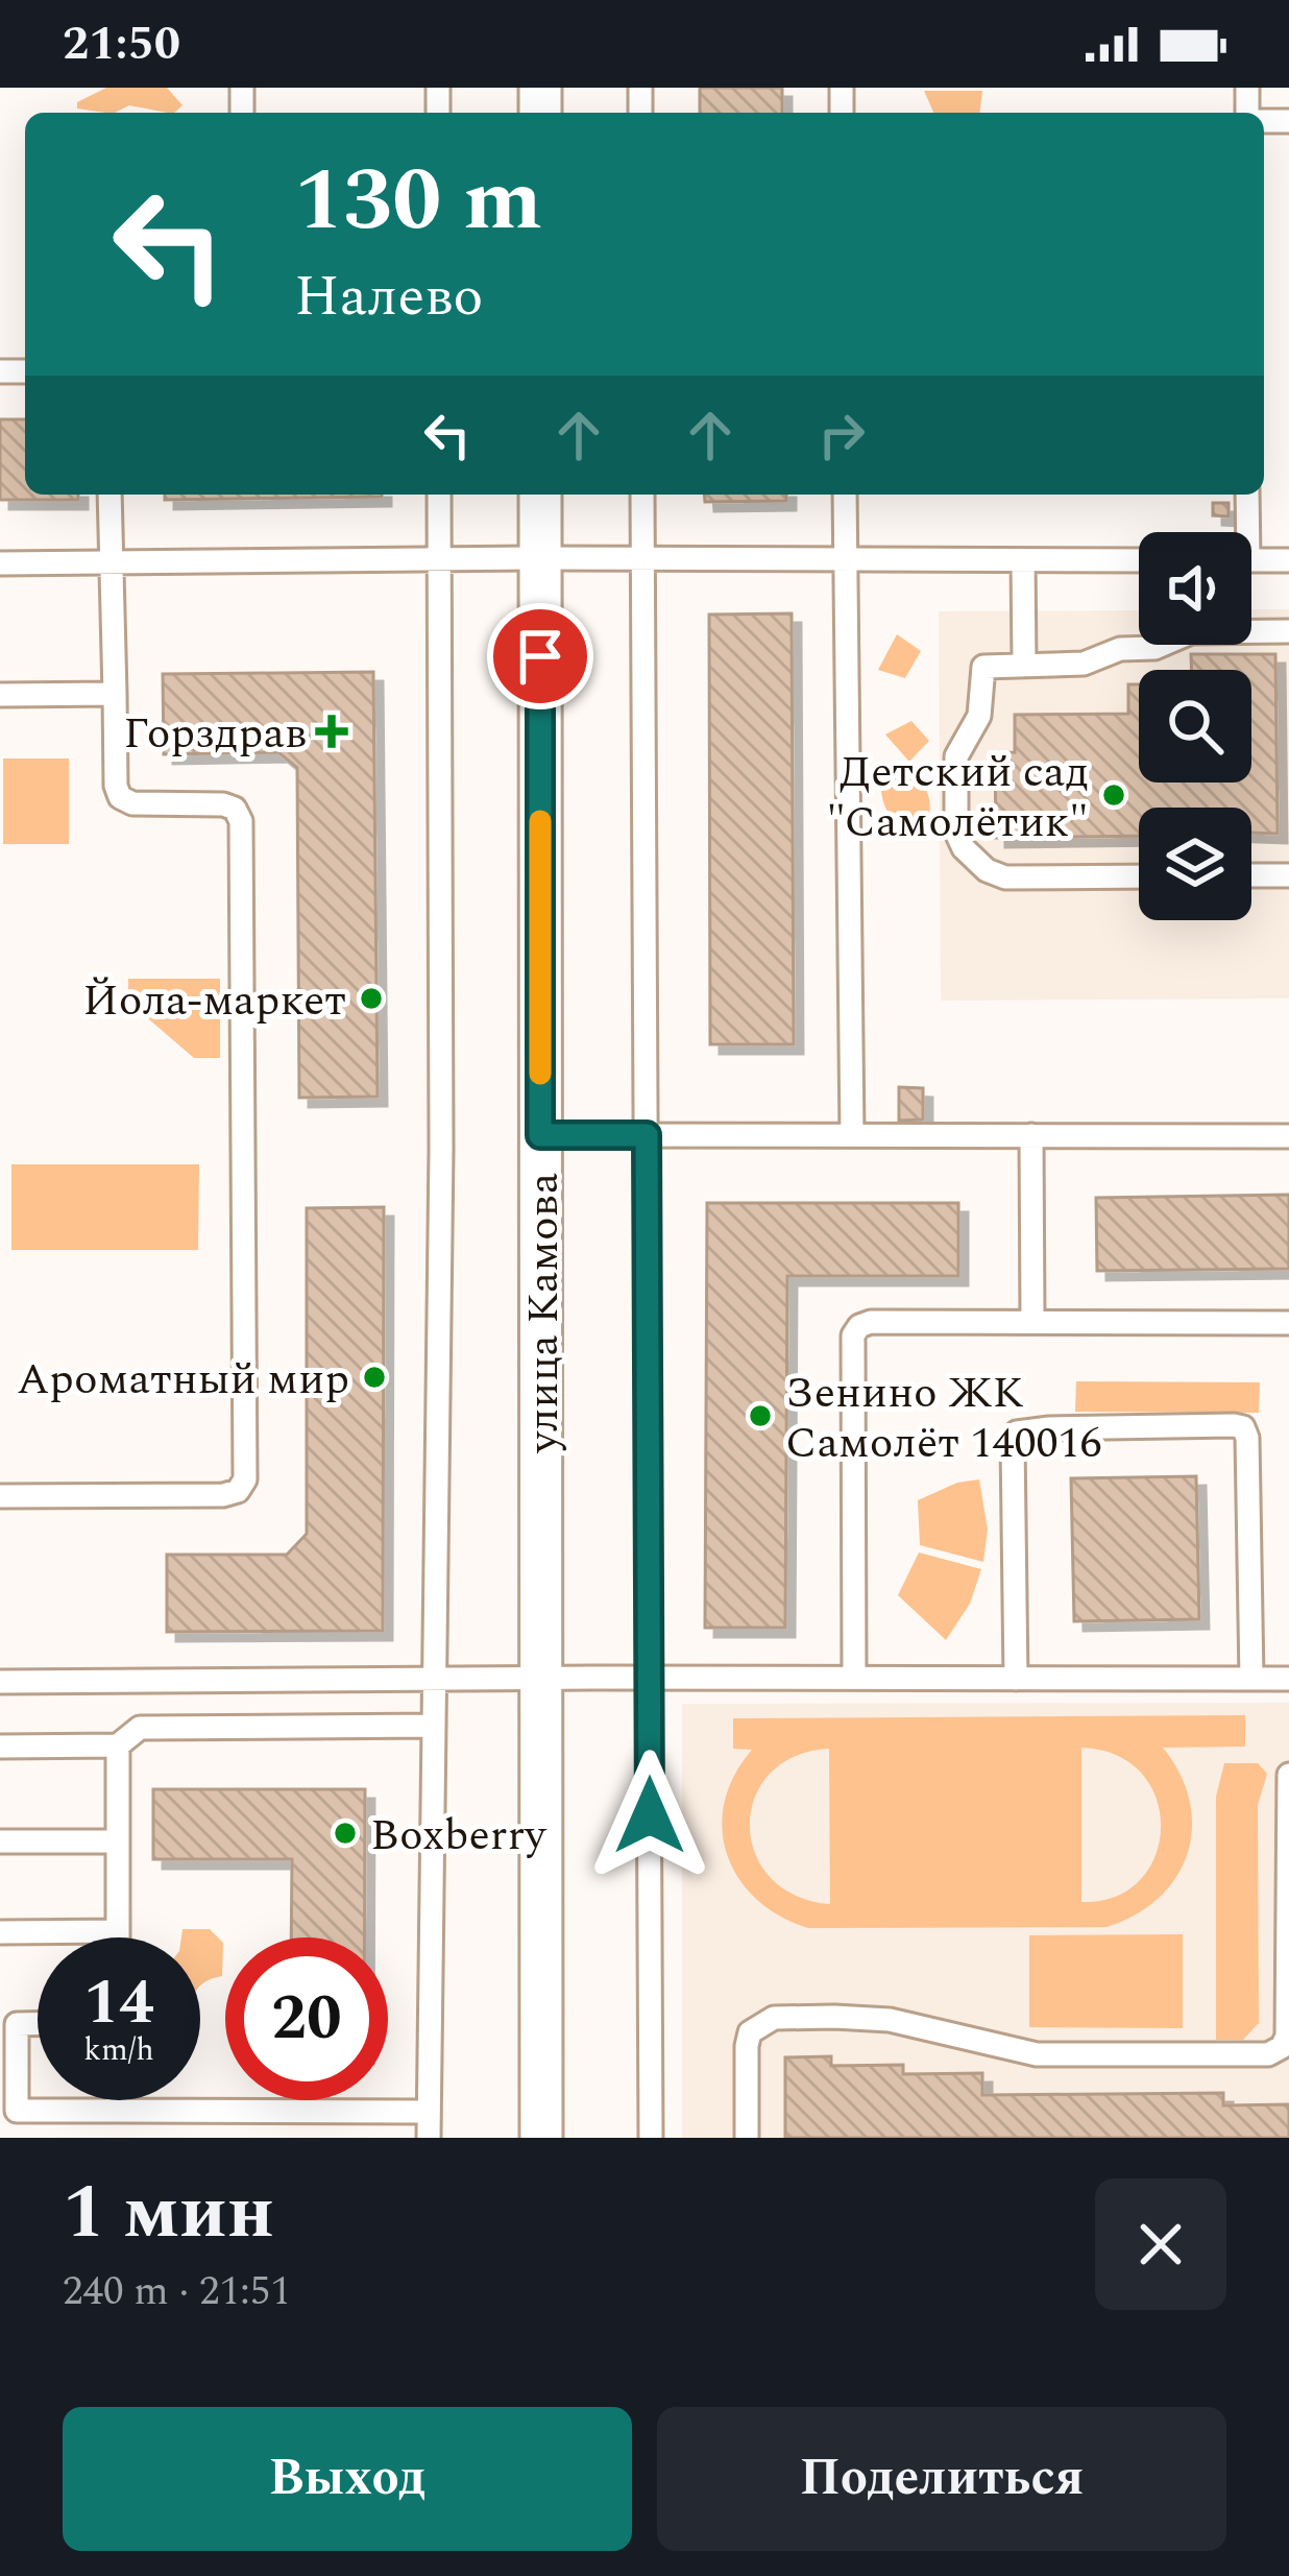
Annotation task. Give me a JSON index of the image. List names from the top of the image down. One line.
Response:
{"streets":{"street":["улица Камова"]},"places":{"health":["Горздрав"],"other":["Детский сад \"Самолётик\"","Йола-маркет","Ароматный мир","Зенино ЖК Самолёт 140016","Boxberry"]},"page":{"status":"21:50","turn":["130 m","Налево"],"speed":"14 km/h","limit":"20","heading":["1 мин","240 m · 21:51"],"buttons":["Выход","Поделиться"]}}
